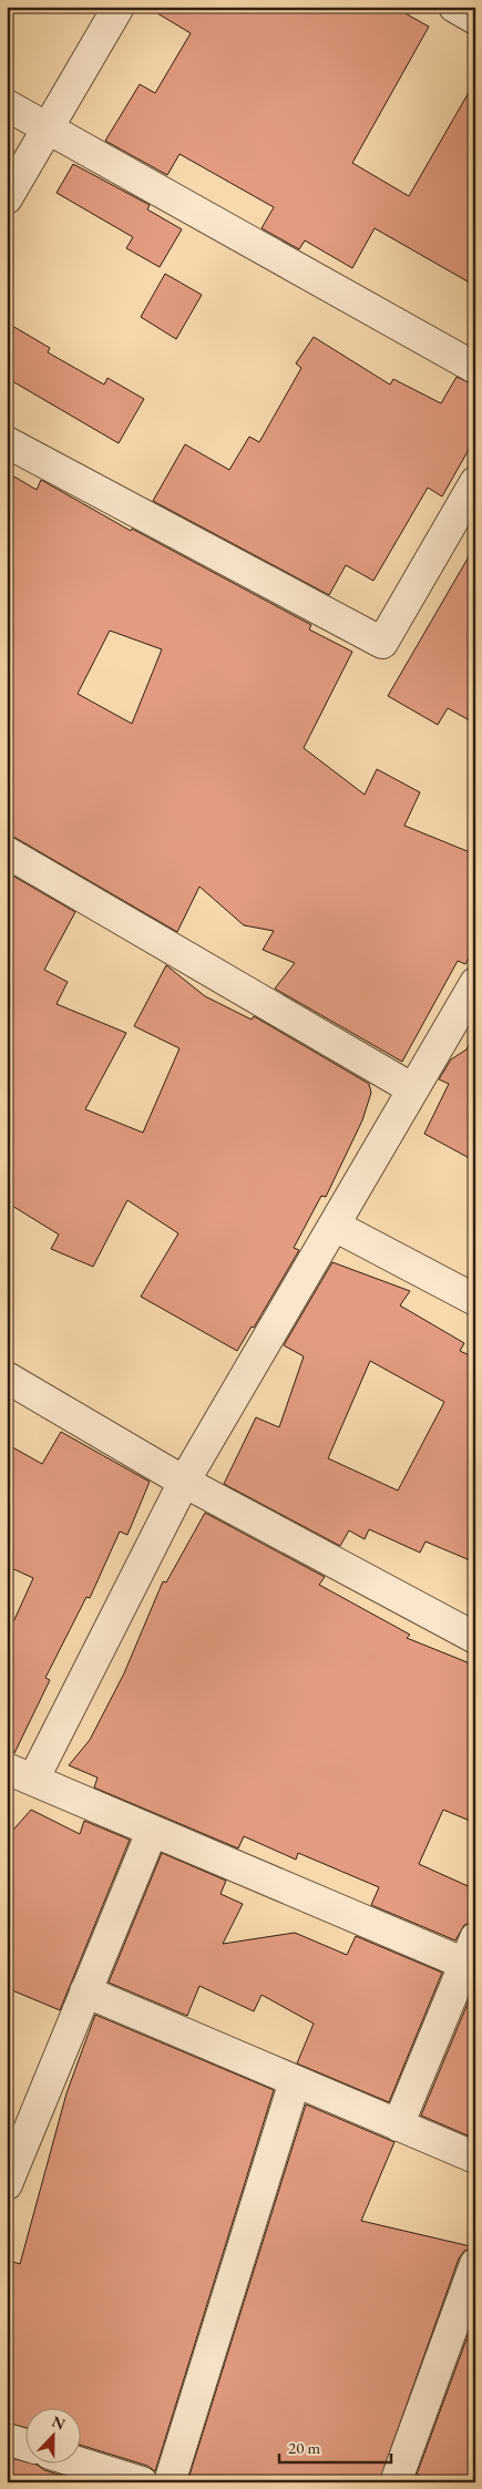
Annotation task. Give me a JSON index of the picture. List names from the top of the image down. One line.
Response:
{"scale_bar":"20 m","north":"top"}
